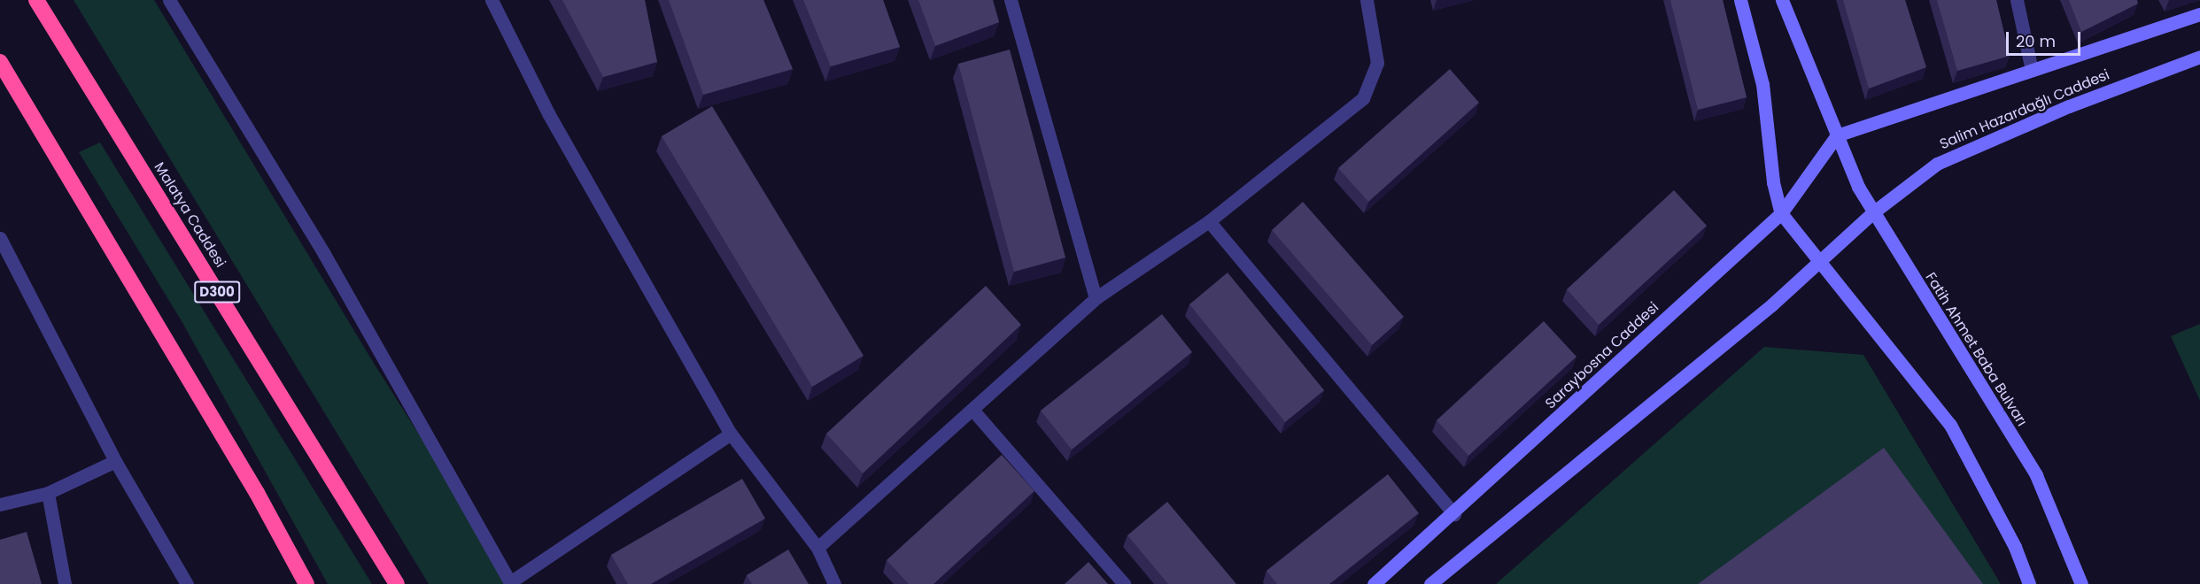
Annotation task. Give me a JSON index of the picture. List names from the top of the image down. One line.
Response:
{"streets":{"highway":["Malatya Caddesi","D300"],"main road":["Salim Hazardağlı Caddesi","Fatih Ahmet Baba Bulvarı","Saraybosna Caddesi"]},"crossings":[["Salim Hazardağlı Caddesi","Fatih Ahmet Baba Bulvarı"],["Salim Hazardağlı Caddesi","Saraybosna Caddesi"],["Fatih Ahmet Baba Bulvarı","Saraybosna Caddesi"]],"scale_bar":"20 m"}
